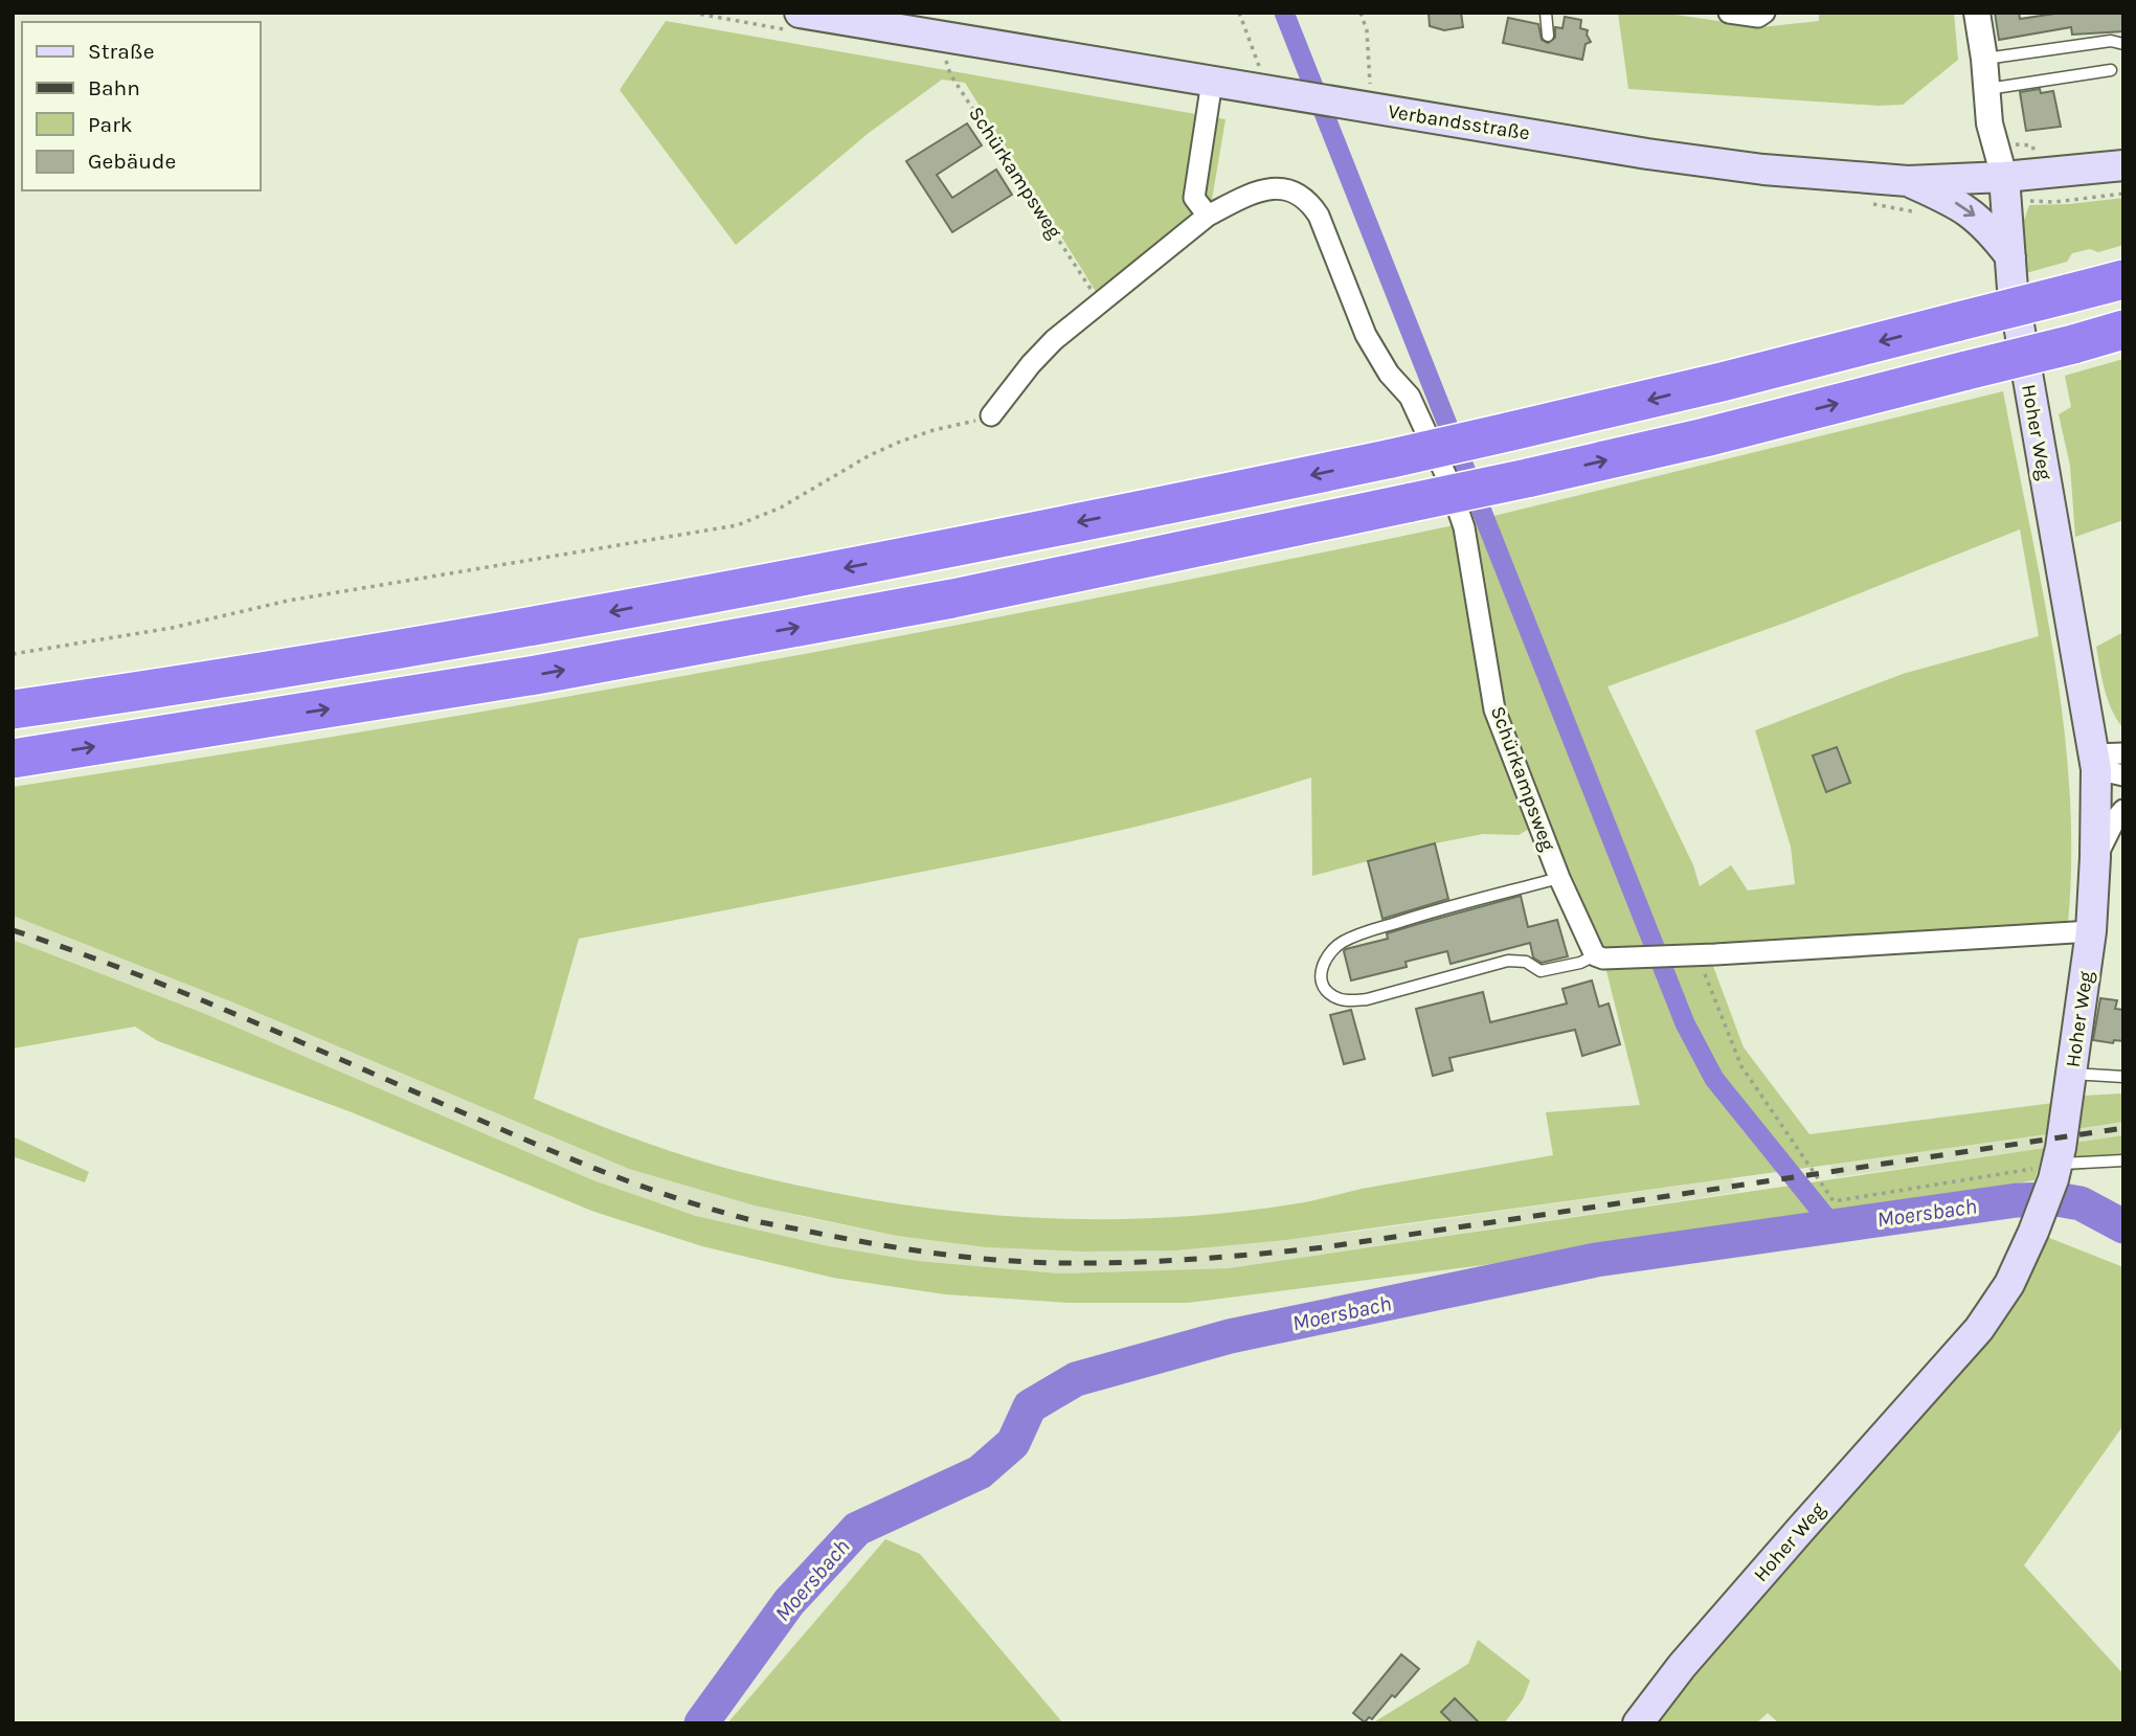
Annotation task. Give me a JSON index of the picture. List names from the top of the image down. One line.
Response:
{"streets":{"main road":["Verbandsstraße","Hoher Weg"],"street":["Schürkampsweg"]},"crossings":[["Verbandsstraße","Schürkampsweg"],["Verbandsstraße","Hoher Weg"]],"water":["Moersbach"],"legend":["Straße","Bahn","Park","Gebäude"]}
